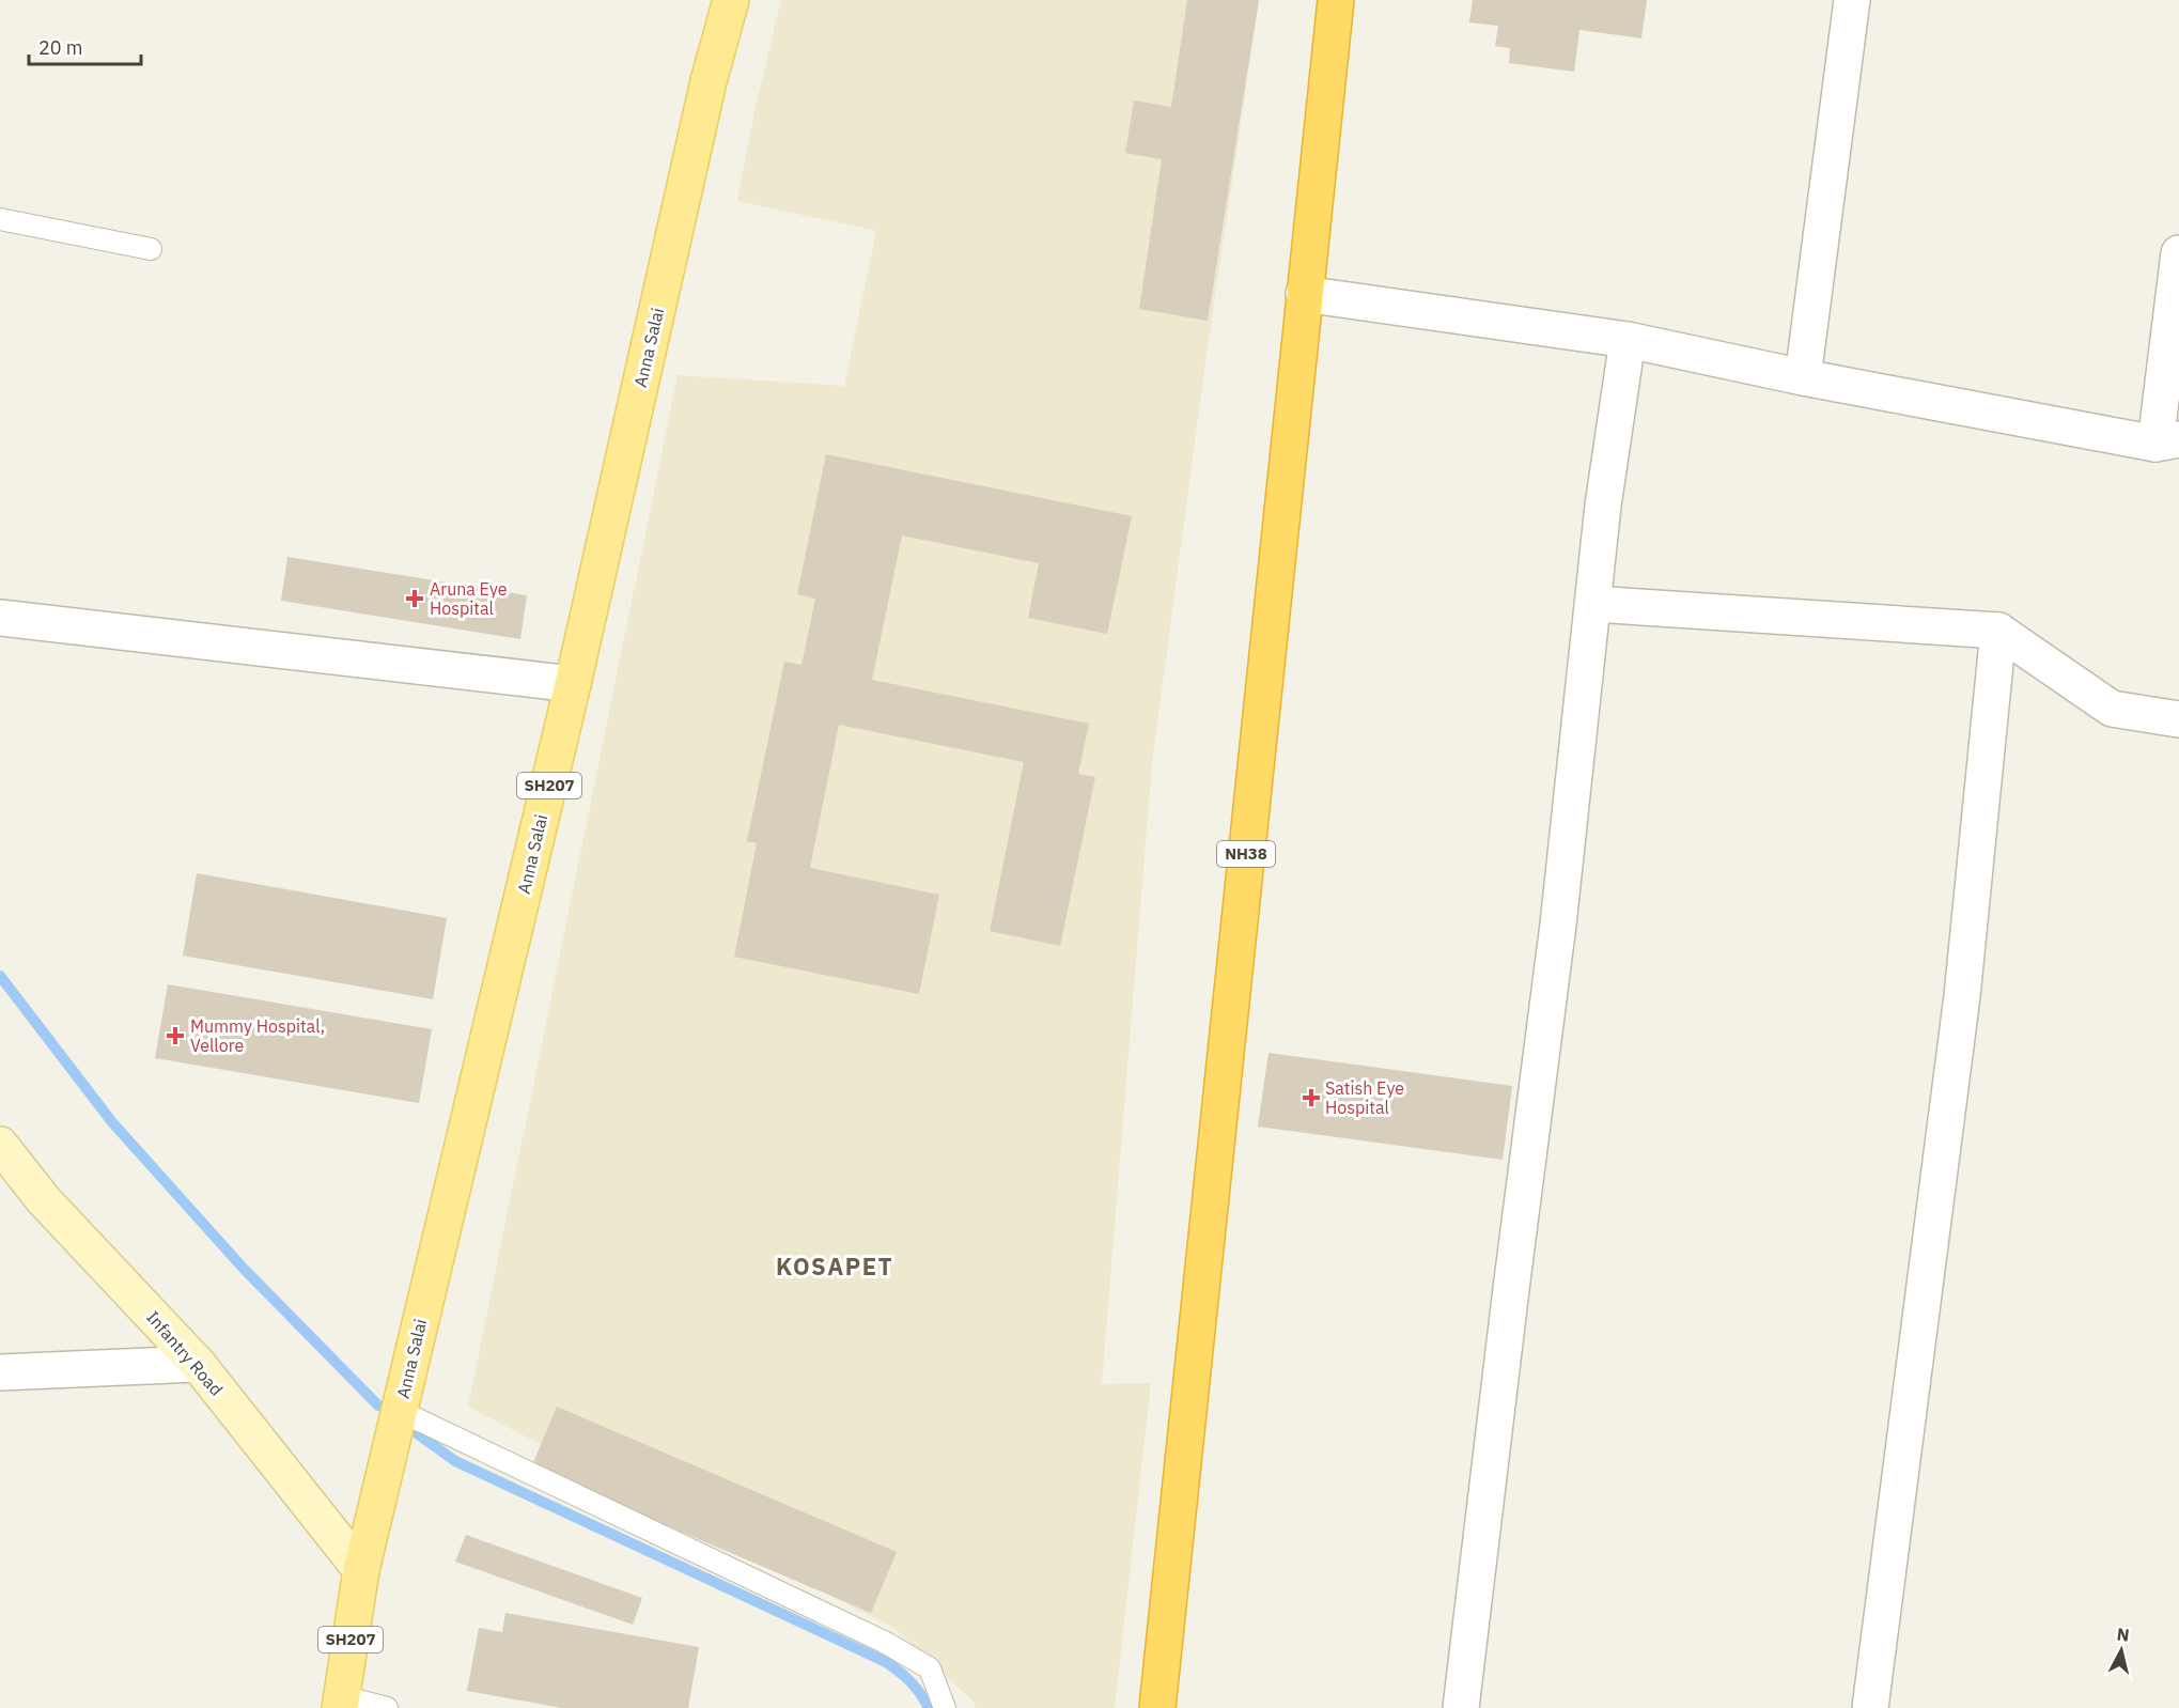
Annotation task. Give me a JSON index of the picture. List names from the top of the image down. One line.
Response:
{"streets":{"highway":["NH38"],"main road":["Anna Salai","SH207"],"street":["Infantry Road"]},"crossings":[["Anna Salai","Infantry Road"]],"districts":["KOSAPET"],"places":{"health":["Aruna Eye Hospital","Mummy Hospital, Vellore","Satish Eye Hospital"]},"scale_bar":"20 m","north":"top"}
